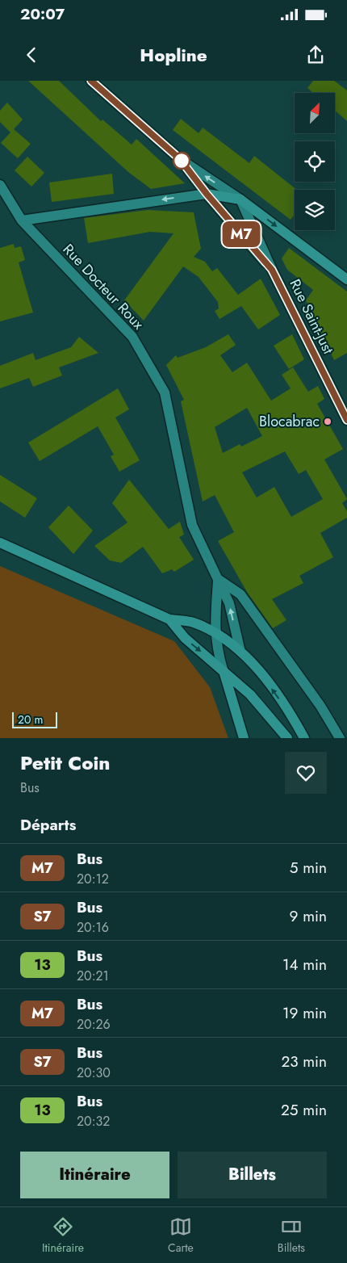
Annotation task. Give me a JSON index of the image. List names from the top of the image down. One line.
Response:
{"streets":{"street":["Rue Docteur Roux","Rue Saint-Just"]},"places":["Blocabrac"],"lines":["bus line M7"],"scale_bar":"20 m","north":"top right","page":{"status":"20:07","header":"Hopline","on_map":"M7","scale":"20 m","heading":[["Petit Coin","Bus"],"Départs"],"list":[{"mark":"M7","name":"Bus","note":"20:12","value":"5 min"},{"mark":"S7","name":"Bus","note":"20:16","value":"9 min"},{"mark":"13","name":"Bus","note":"20:21","value":"14 min"},{"mark":"M7","name":"Bus","note":"20:26","value":"19 min"},{"mark":"S7","name":"Bus","note":"20:30","value":"23 min"},{"mark":"13","name":"Bus","note":"20:32","value":"25 min"}],"buttons":["Itinéraire","Billets"],"tabs":["Itinéraire","Carte","Billets"]}}
